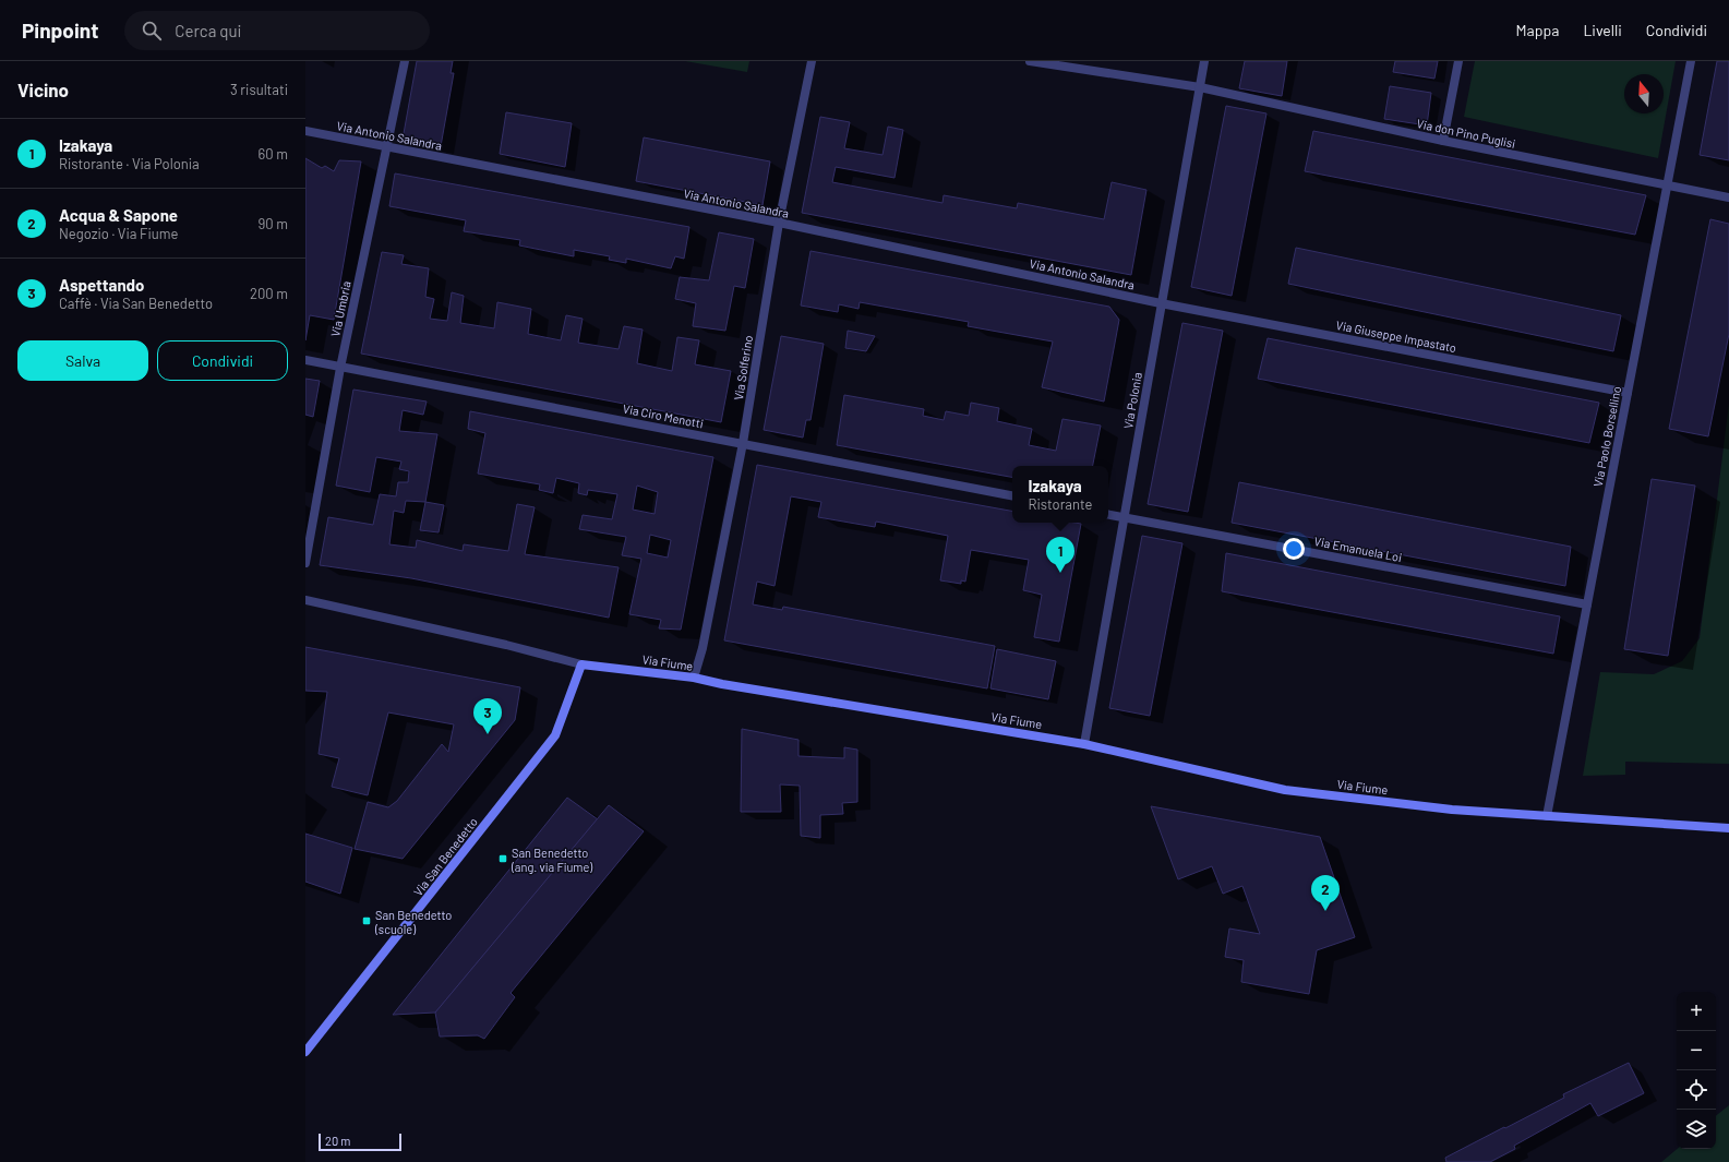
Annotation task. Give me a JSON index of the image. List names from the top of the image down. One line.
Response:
{"streets":{"main road":["Via Fiume","Via San Benedetto"],"street":["Via don Pino Puglisi","Via Antonio Salandra","Via Umbria","Via Giuseppe Impastato","Via Solferino","Via Polonia","Via Ciro Menotti","Via Paolo Borsellino","Via Emanuela Loi"]},"crossings":[["Via don Pino Puglisi","Via Polonia"],["Via don Pino Puglisi","Via Paolo Borsellino"],["Via Antonio Salandra","Via Umbria"],["Via Antonio Salandra","Via Giuseppe Impastato"],["Via Antonio Salandra","Via Solferino"],["Via Antonio Salandra","Via Polonia"],["Via Umbria","Via Ciro Menotti"],["Via Giuseppe Impastato","Via Polonia"],["Via Giuseppe Impastato","Via Paolo Borsellino"],["Via Solferino","Via Ciro Menotti"],["Via Solferino","Via Fiume"],["Via Polonia","Via Emanuela Loi"],["Via Polonia","Via Fiume"],["Via Paolo Borsellino","Via Emanuela Loi"],["Via Paolo Borsellino","Via Fiume"],["Via Fiume","Via San Benedetto"]],"places":{"transit":["San Benedetto (ang. via Fiume)","San Benedetto (scuole)"]},"scale_bar":"20 m","north":"top","page":{"header":"Pinpoint","search":"Cerca qui","nav":["Mappa","Livelli","Condividi"],"heading":["Vicino","3 risultati"],"list":[{"mark":"1","name":"Izakaya","note":"Ristorante · Via Polonia","value":"60 m"},{"mark":"2","name":"Acqua & Sapone","note":"Negozio · Via Fiume","value":"90 m"},{"mark":"3","name":"Aspettando","note":"Caffè · Via San Benedetto","value":"200 m"}],"buttons":["Salva","Condividi"],"popup":["Izakaya","Ristorante"],"pins":["1","3","2"],"map_buttons":["+","−"],"scale":"20 m"}}
